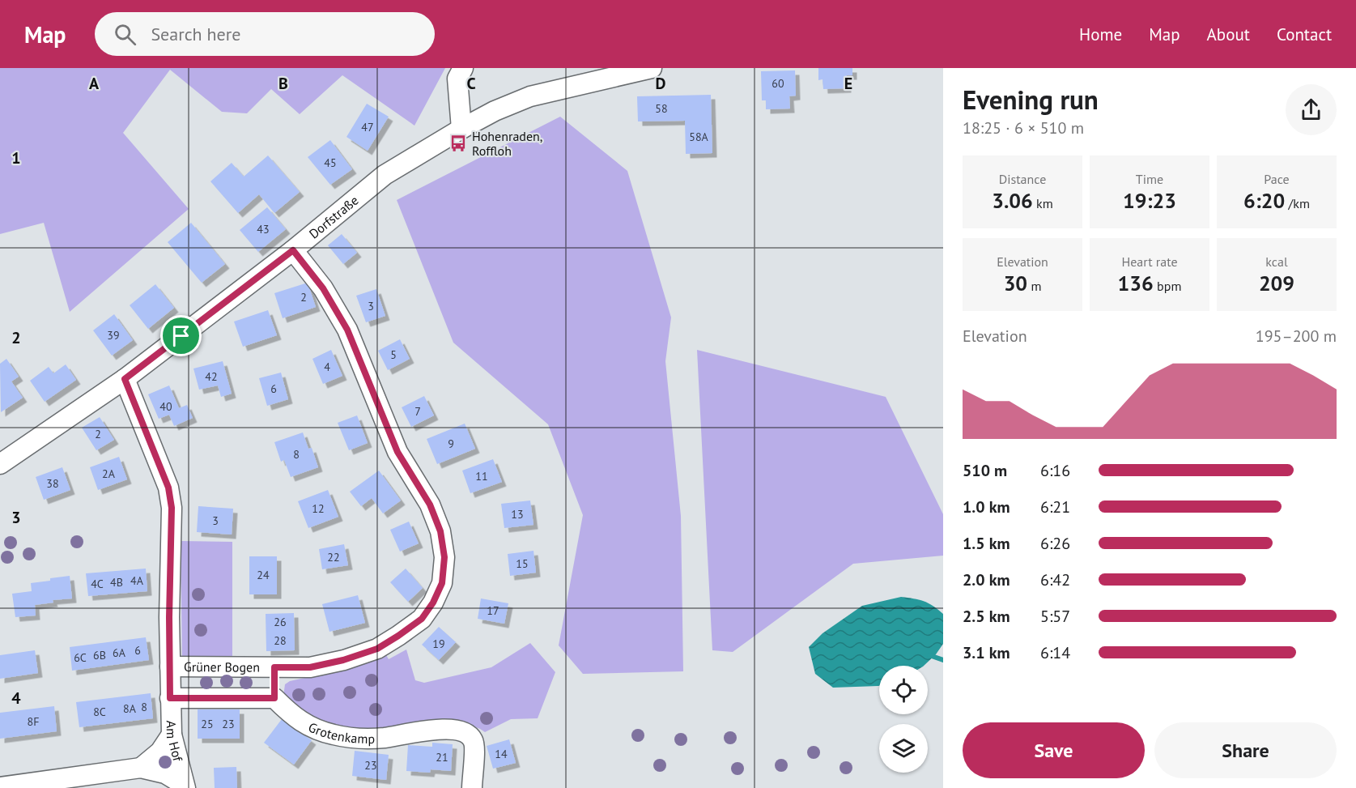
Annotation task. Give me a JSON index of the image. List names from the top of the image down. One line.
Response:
{"streets":{"street":["Dorfstraße","Grüner Bogen","Grotenkamp","Am Hof"]},"crossings":[["Dorfstraße","Grüner Bogen"],["Dorfstraße","Am Hof"],["Grüner Bogen","Grotenkamp"],["Grüner Bogen","Am Hof"]],"places":{"bus stop":["Hohenraden, Roffloh"]},"house_numbers":["60","58","47","58A","45","43","2","3","39","5","4","42","6","40","7","2","9","8","2A","11","38","12","13","3","22","15","24","4A","4B","4C","17","26","28","19","6","6A","6B","6C","8","8A","8C","8F","25","23","14","21","23"],"page":{"header":"Map","search":"Search here","nav":["Home","Map","About","Contact"],"heading":["Evening run","18:25 · 6 × 510 m"],"stats":[["Distance","3.06 km"],["Time","19:23"],["Pace","6:20 /km"],["Elevation","30 m"],["Heart rate","136 bpm"],["kcal","209"]],"chart":["Elevation","195–200 m"],"list":[{"name":"510 m","note":"6:16"},{"name":"1.0 km","note":"6:21"},{"name":"1.5 km","note":"6:26"},{"name":"2.0 km","note":"6:42"},{"name":"2.5 km","note":"5:57"},{"name":"3.1 km","note":"6:14"}],"buttons":["Save","Share"]},"grid":{"columns":["A","B","C","D","E"],"rows":["1","2","3","4"]}}
